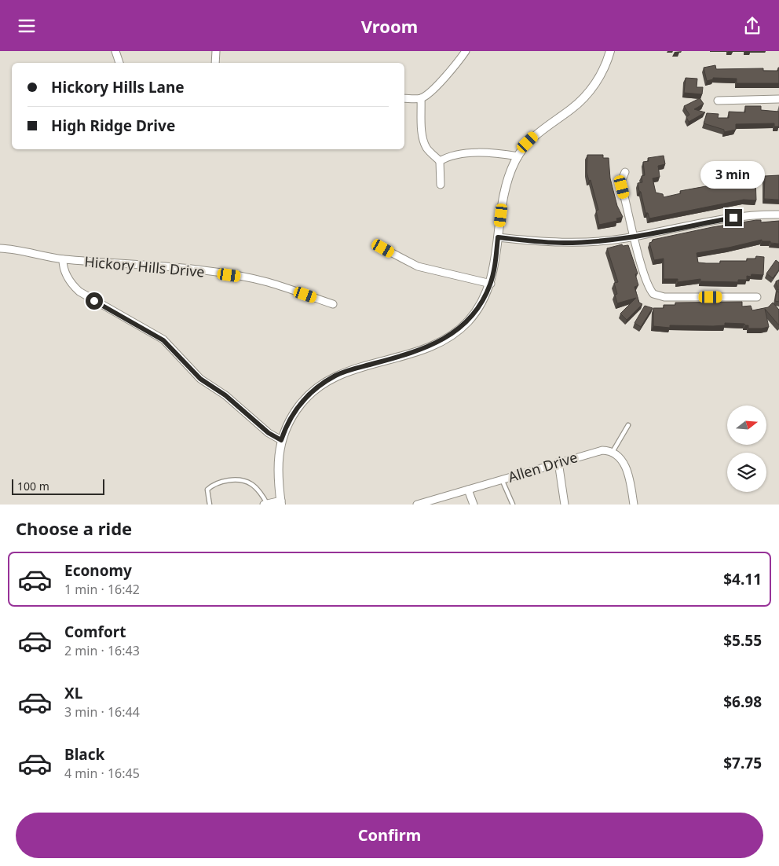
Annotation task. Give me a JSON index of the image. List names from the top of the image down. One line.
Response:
{"streets":{"street":["Hickory Hills Drive","Allen Drive"]},"scale_bar":"100 m","north":"right","page":{"header":"Vroom","banner":["Hickory Hills Lane","High Ridge Drive"],"bubble":"3 min","scale":"100 m","heading":"Choose a ride","list":[{"name":"Economy","note":"1 min · 16:42","value":"$4.11"},{"name":"Comfort","note":"2 min · 16:43","value":"$5.55"},{"name":"XL","note":"3 min · 16:44","value":"$6.98"},{"name":"Black","note":"4 min · 16:45","value":"$7.75"}],"buttons":"Confirm"}}
